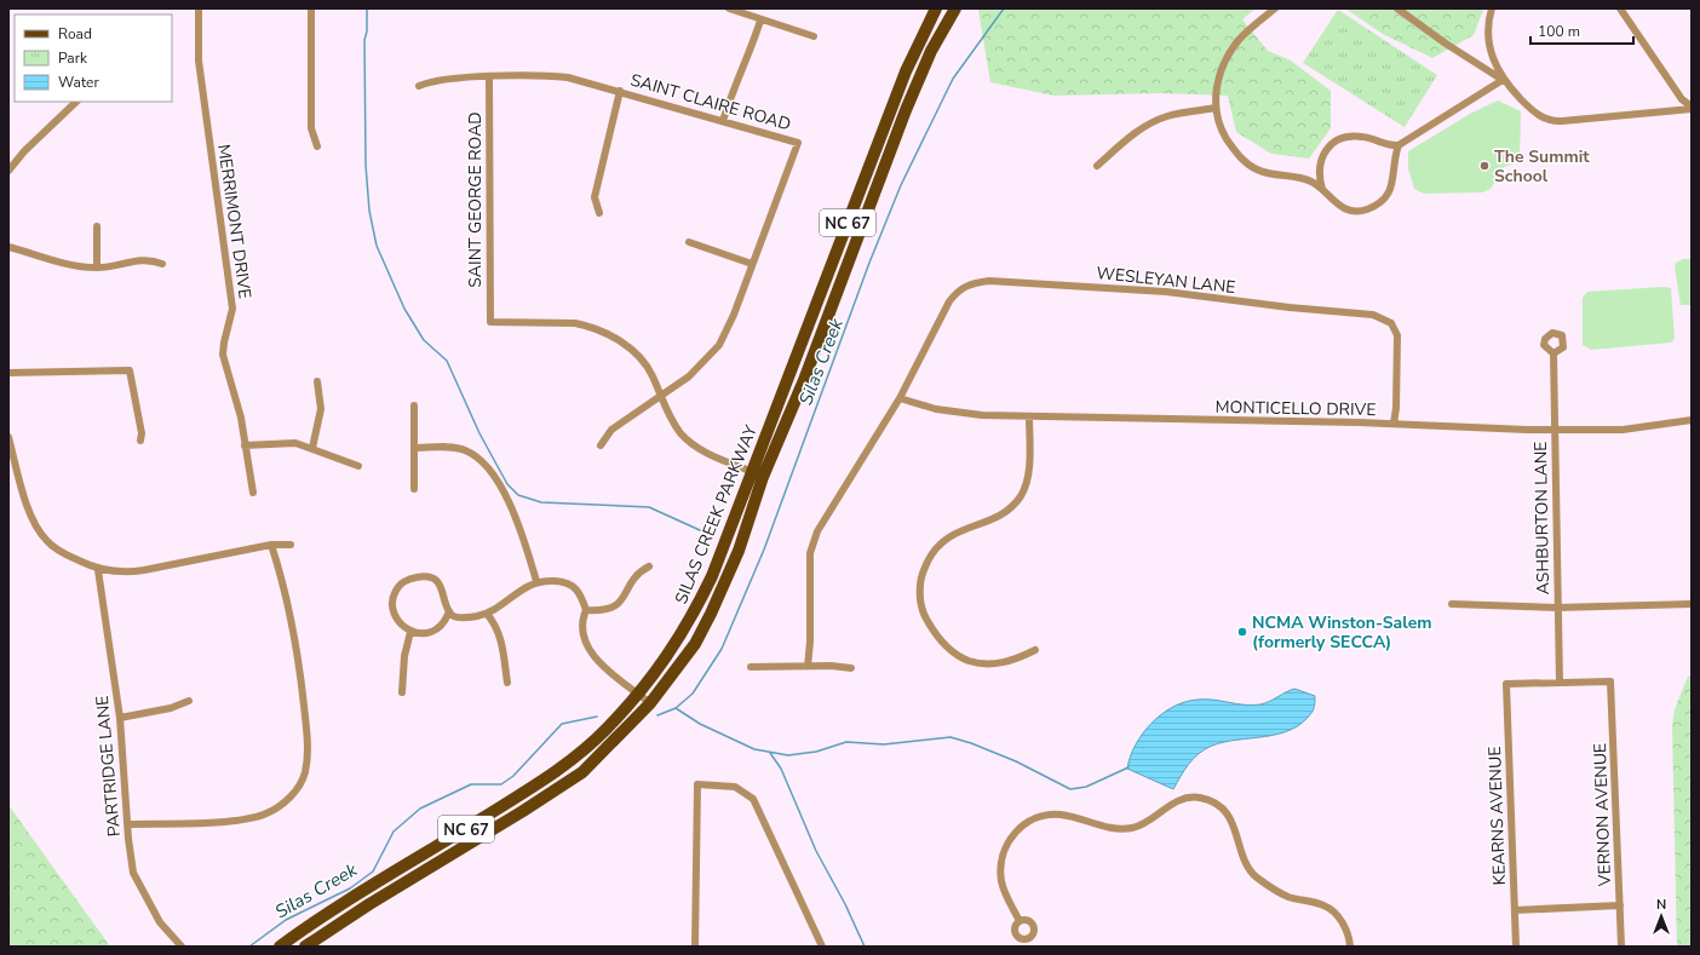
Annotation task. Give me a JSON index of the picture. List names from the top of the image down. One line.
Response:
{"streets":{"main road":["NC 67","SILAS CREEK PARKWAY"],"street":["SAINT CLAIRE ROAD","SAINT GEORGE ROAD","MERRIMONT DRIVE","WESLEYAN LANE","MONTICELLO DRIVE","ASHBURTON LANE","PARTRIDGE LANE","VERNON AVENUE","KEARNS AVENUE"]},"crossings":[["SAINT CLAIRE ROAD","SAINT GEORGE ROAD"],["WESLEYAN LANE","MONTICELLO DRIVE"],["MONTICELLO DRIVE","ASHBURTON LANE"],["ASHBURTON LANE","VERNON AVENUE"],["ASHBURTON LANE","KEARNS AVENUE"],["VERNON AVENUE","KEARNS AVENUE"]],"water":["Silas Creek"],"places":["The Summit School","NCMA Winston-Salem (formerly SECCA)"],"legend":["Road","Park","Water"],"scale_bar":"100 m","north":"top"}
